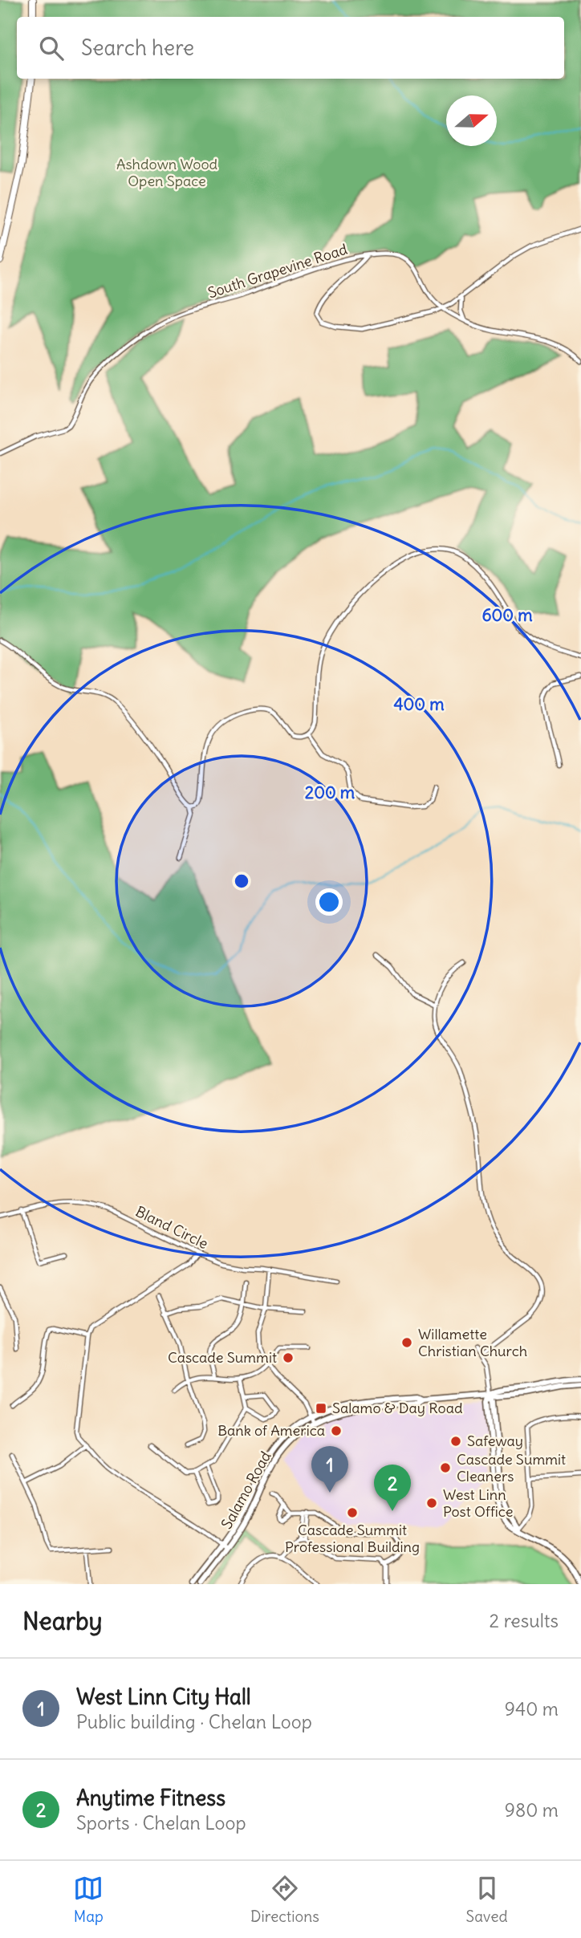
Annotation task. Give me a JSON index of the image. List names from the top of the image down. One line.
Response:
{"streets":{"main road":["Salamo Road"],"street":["South Grapevine Road","Bland Circle"]},"parks":["Ashdown Wood Open Space"],"places":{"other":["Willamette Christian Church","Cascade Summit","Bank of America","Safeway","Cascade Summit Cleaners","West Linn Post Office","Cascade Summit Professional Building"],"transit":["Salamo & Day Road"]},"north":"right","page":{"search":"Search here","pins":["1","2"],"heading":["Nearby","2 results"],"list":[{"mark":"1","name":"West Linn City Hall","note":"Public building · Chelan Loop","value":"940 m"},{"mark":"2","name":"Anytime Fitness","note":"Sports · Chelan Loop","value":"980 m"}],"nav":["Map","Directions","Saved"]},"rings":["600 m","400 m","200 m"]}
